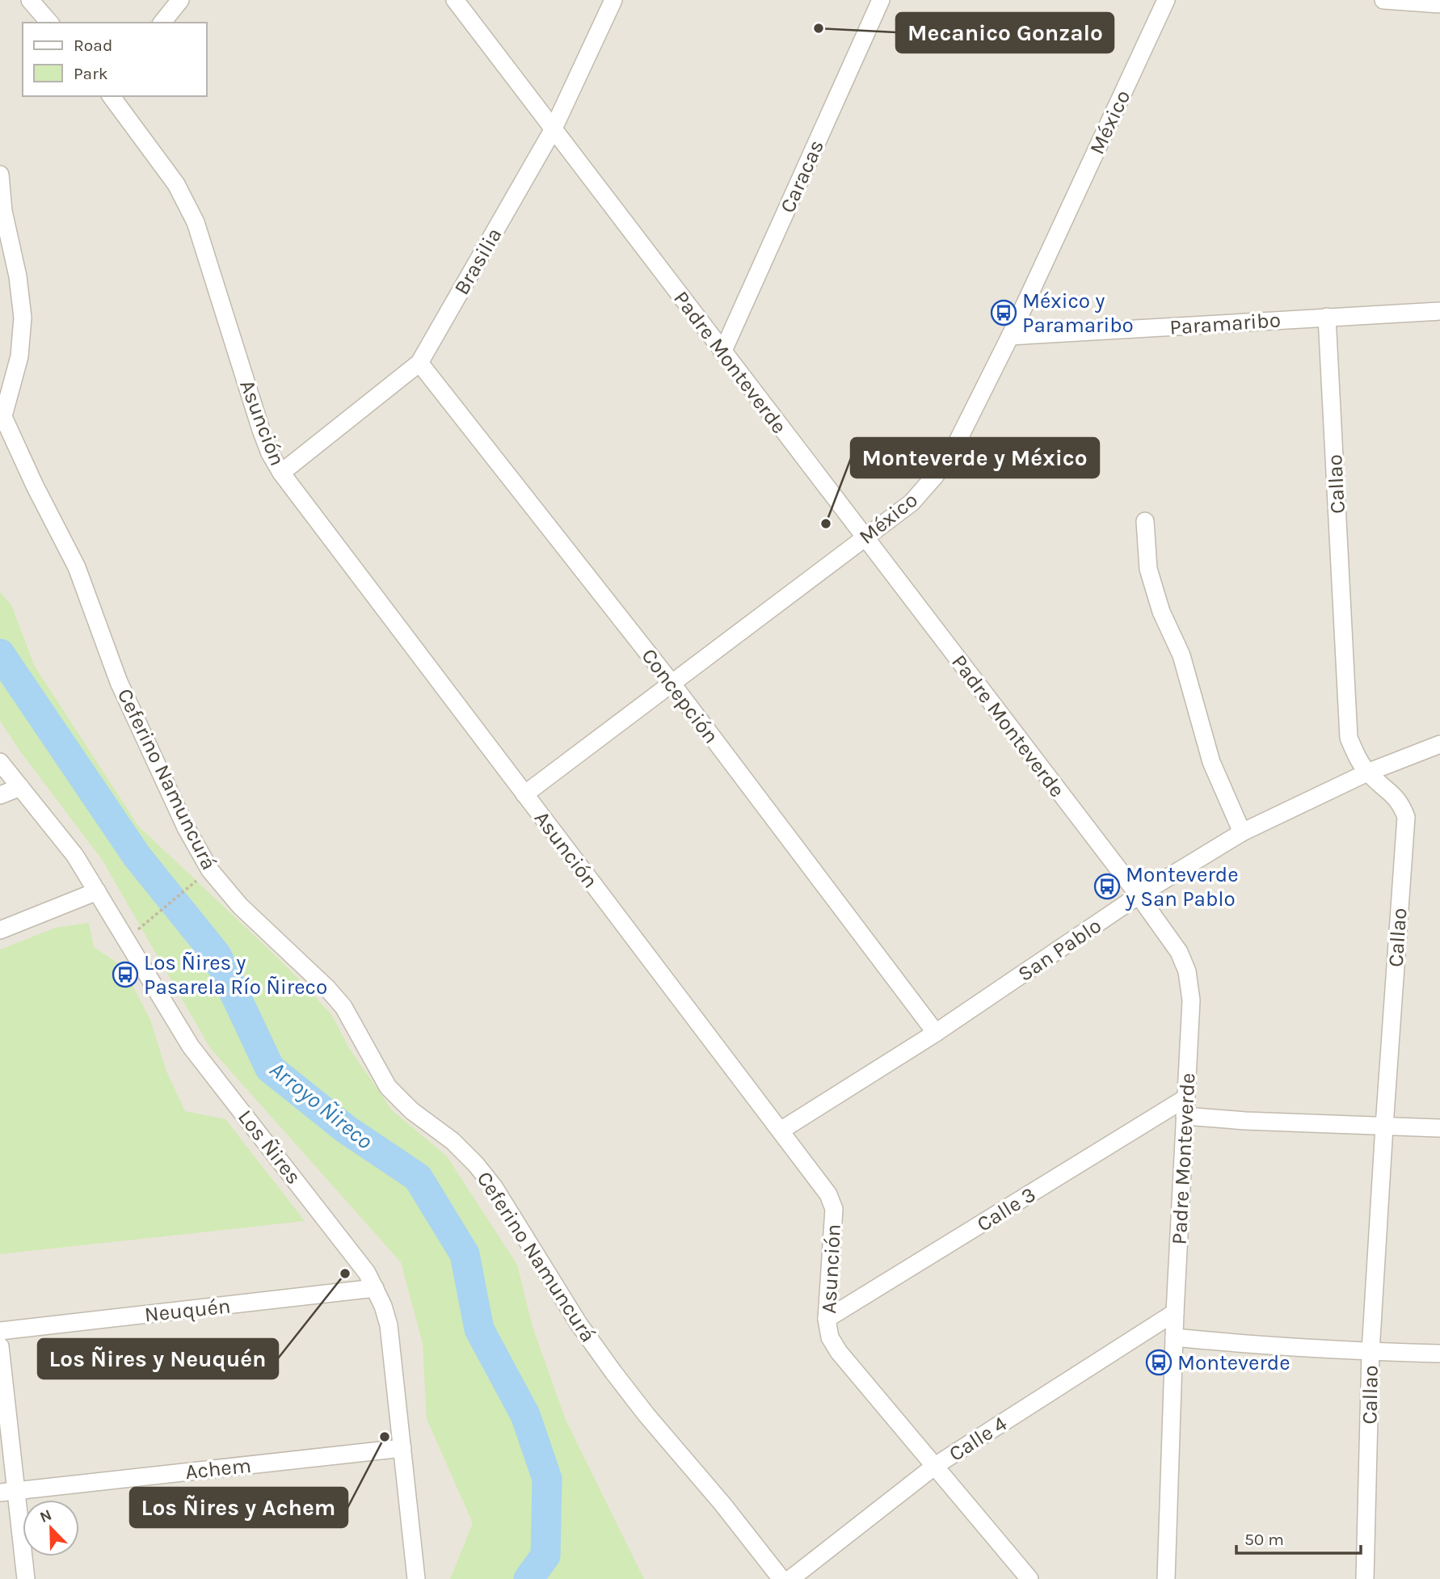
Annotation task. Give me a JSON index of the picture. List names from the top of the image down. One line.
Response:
{"streets":{"street":["México","Caracas","Brasilia","Paramaribo","Padre Monteverde","Asunción","Callao","Concepción","Ceferino Namuncurá","San Pablo","Los Ñires","Calle 3","Neuquén","Calle 4","Achem"]},"crossings":[["México","Paramaribo"],["México","Padre Monteverde"],["México","Asunción"],["México","Concepción"],["Caracas","Padre Monteverde"],["Brasilia","Padre Monteverde"],["Brasilia","Asunción"],["Brasilia","Concepción"],["Paramaribo","Callao"],["Padre Monteverde","San Pablo"],["Padre Monteverde","Calle 3"],["Padre Monteverde","Calle 4"],["Asunción","San Pablo"],["Asunción","Calle 3"],["Asunción","Calle 4"],["Callao","San Pablo"],["Concepción","San Pablo"],["Los Ñires","Neuquén"],["Los Ñires","Achem"]],"water":["Arroyo Ñireco"],"places":{"other":["Mecanico Gonzalo","Monteverde y México","Los Ñires y Neuquén","Los Ñires y Achem"],"bus stop":["México y Paramaribo","Monteverde y San Pablo","Los Ñires y Pasarela Río Ñireco","Monteverde"]},"legend":["Road","Park"],"scale_bar":"50 m","north":"top left"}
